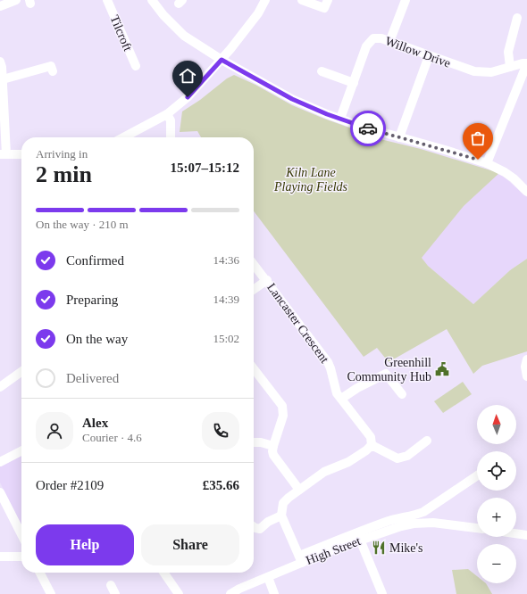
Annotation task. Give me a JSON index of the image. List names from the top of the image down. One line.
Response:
{"streets":{"street":["Tilcroft","Willow Drive","Lancaster Crescent","High Street"]},"parks":["Kiln Lane Playing Fields"],"places":{"public building":["Greenhill Community Hub"],"restaurant":["Mike's"]},"north":"top","page":{"heading":["2 min","Arriving in","15:07–15:12"],"panel":["Alex","Courier · 4.6","Order #2109","£35.66"],"bar":"On the way · 210 m","list":[["Confirmed","14:36"],["Preparing","14:39"],["On the way","15:02"],"Delivered"],"map_buttons":["+","−"],"buttons":["Help","Share"]}}
